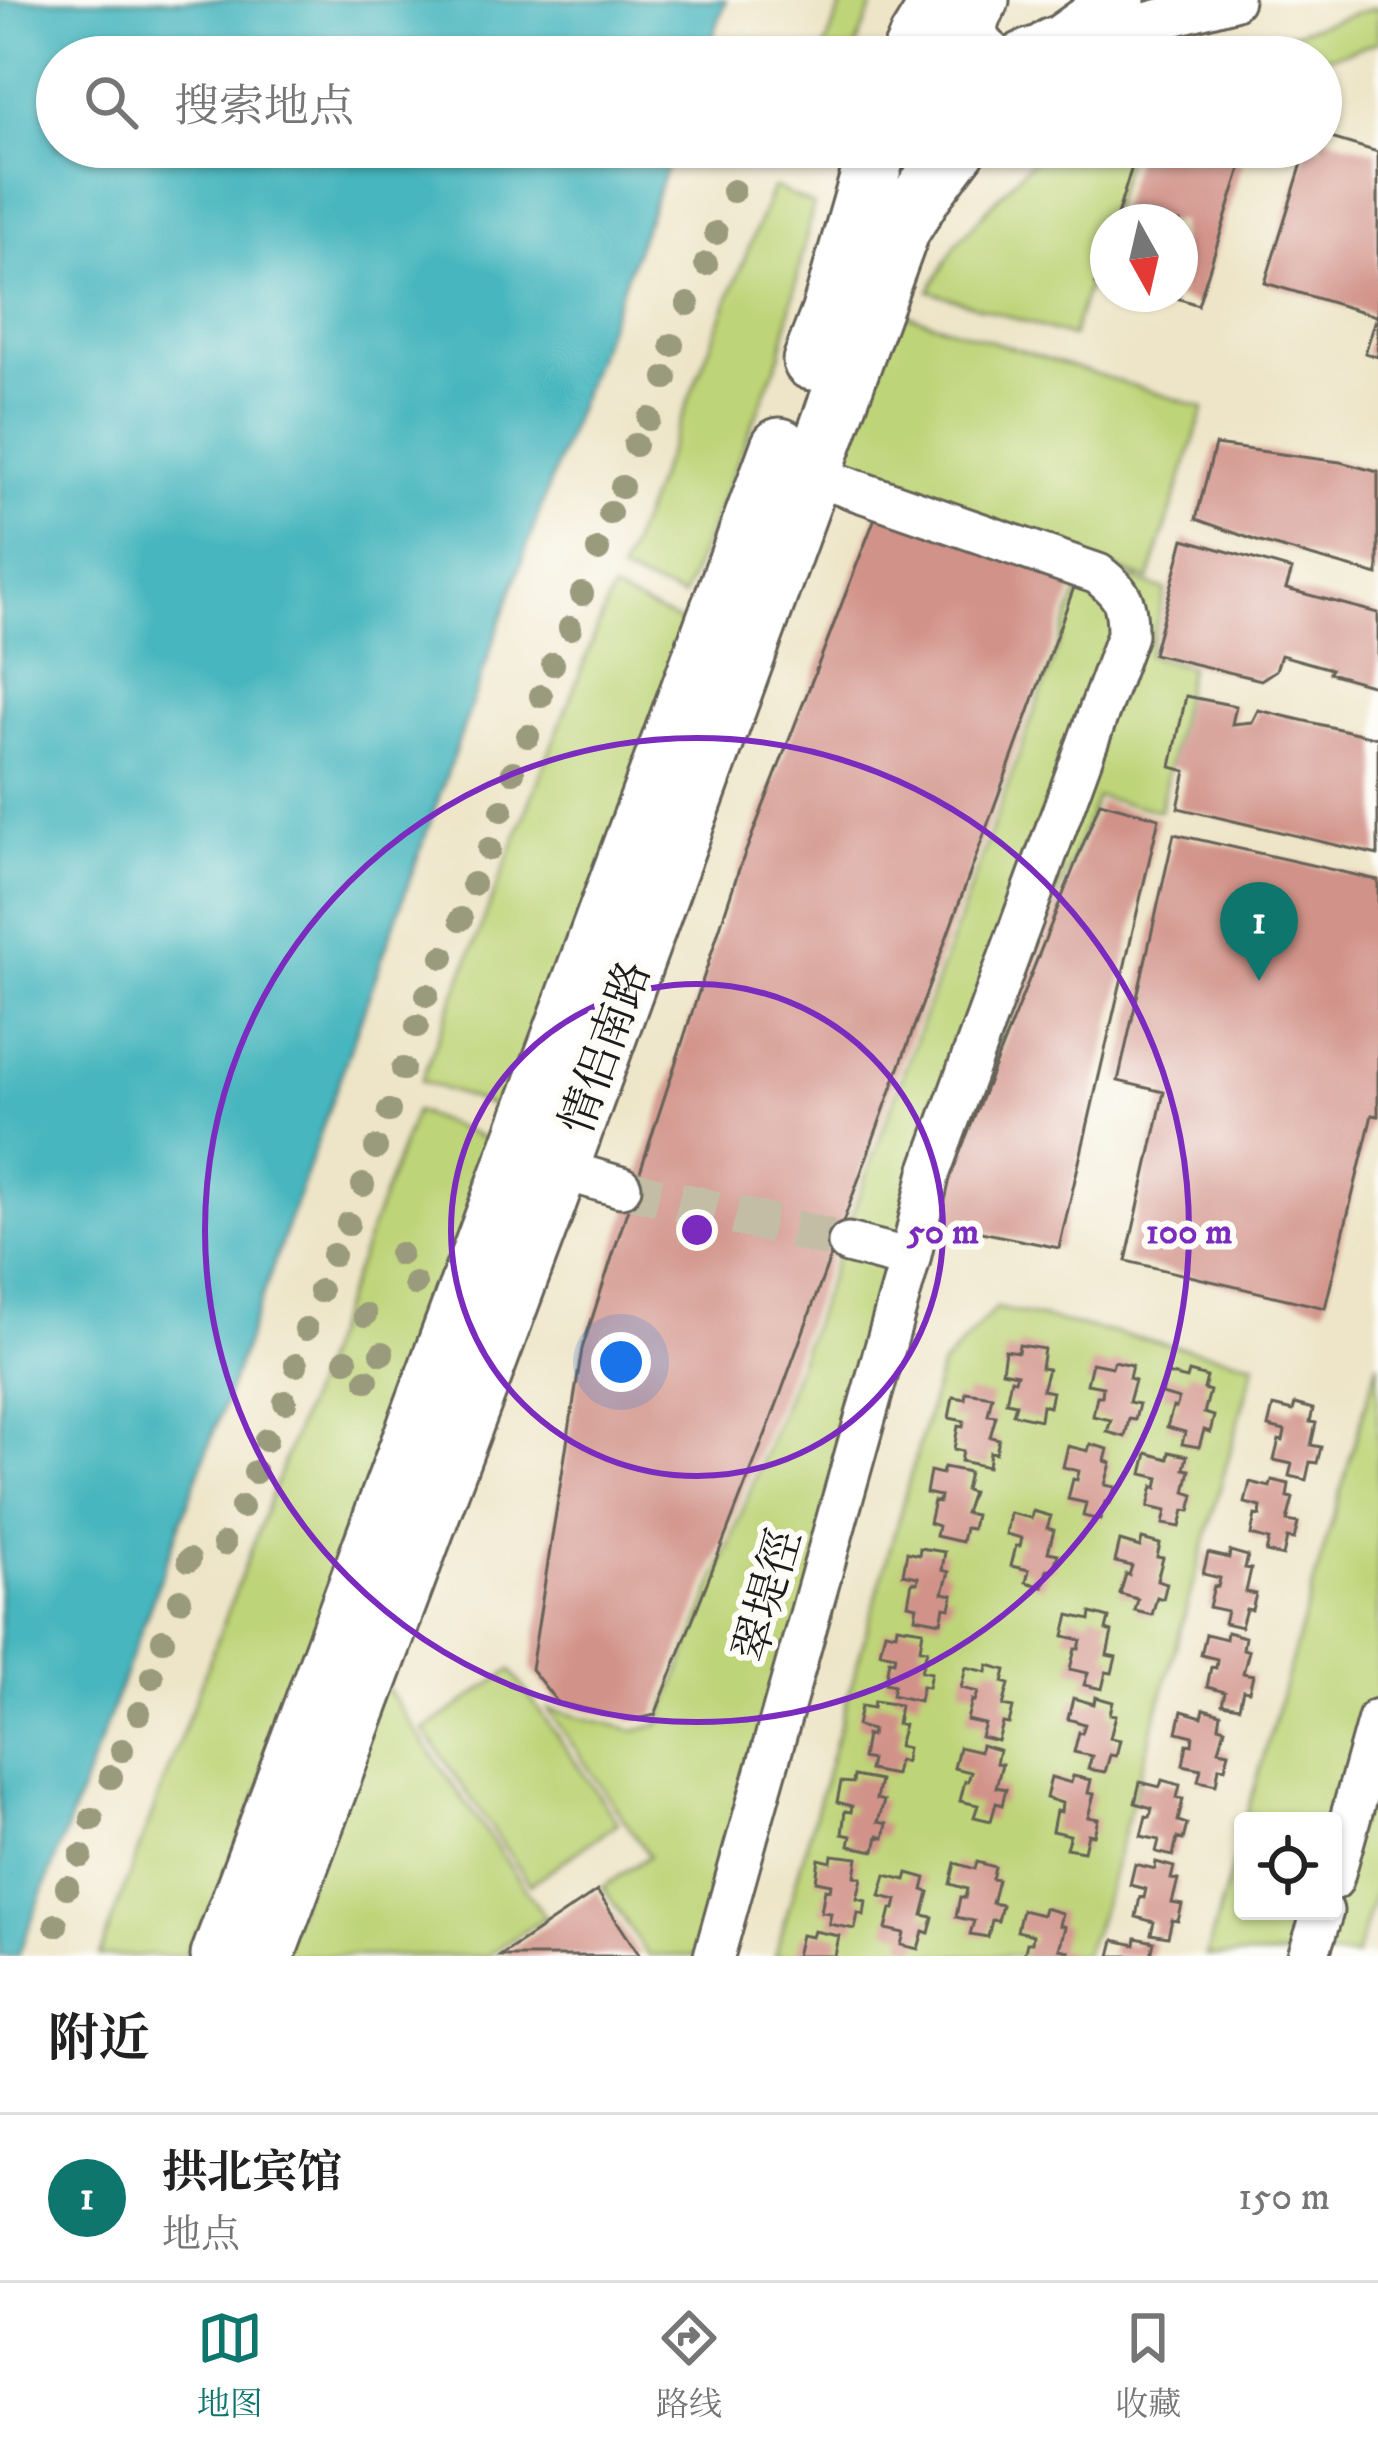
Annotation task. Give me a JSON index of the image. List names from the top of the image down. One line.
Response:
{"streets":{"highway":["情侣南路"],"street":["翠堤徑"]},"crossings":[["情侣南路","翠堤徑"]],"north":"bottom","page":{"search":"搜索地点","pins":"1","heading":"附近","list":[{"mark":"1","name":"拱北宾馆","note":"地点","value":"150 m"}],"nav":["地图","路线","收藏"]},"rings":["50 m","100 m"]}
